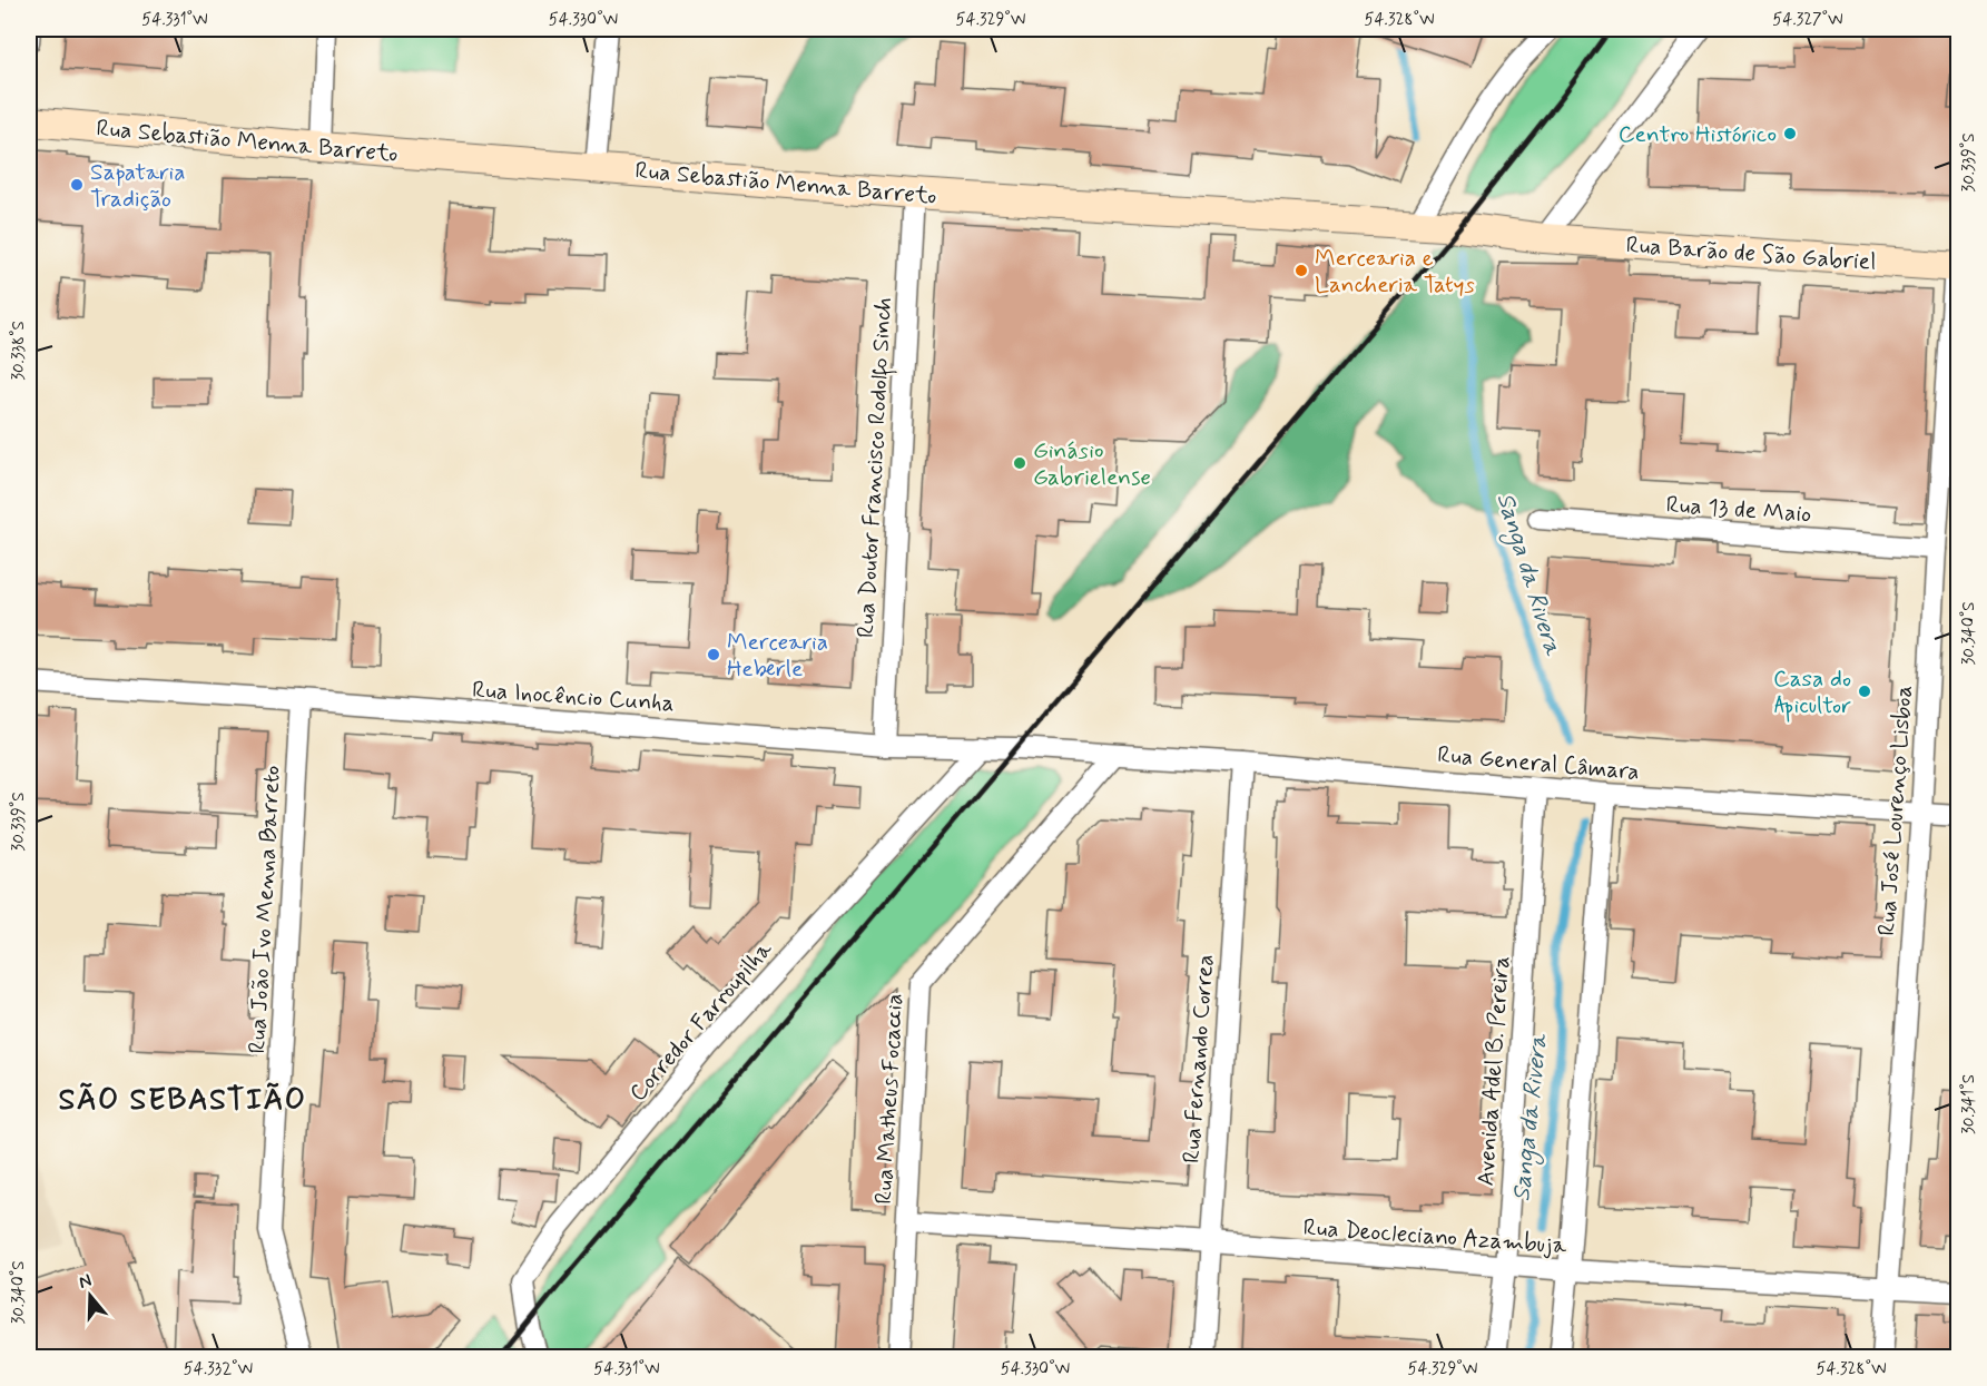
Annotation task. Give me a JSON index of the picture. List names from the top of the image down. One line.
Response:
{"streets":{"main road":["Rua Sebastião Menna Barreto","Rua Barão de São Gabriel"],"street":["Rua Doutor Francisco Rodolfo Sinch","Rua 13 de Maio","Rua Inocêncio Cunha","Rua General Câmara","Rua José Lourenço Lisboa","Rua João Ivo Menna Barreto","Corredor Farroupilha","Rua Fernando Correa","Avenida Adel B. Pereira","Rua Matheus Focaccia","Rua Deocleciano Azambuja"]},"crossings":[["Rua Sebastião Menna Barreto","Rua Barão de São Gabriel"],["Rua Sebastião Menna Barreto","Rua Doutor Francisco Rodolfo Sinch"],["Rua Barão de São Gabriel","Rua José Lourenço Lisboa"],["Rua Doutor Francisco Rodolfo Sinch","Rua Inocêncio Cunha"],["Rua 13 de Maio","Rua José Lourenço Lisboa"],["Rua Inocêncio Cunha","Rua General Câmara"],["Rua Inocêncio Cunha","Rua João Ivo Menna Barreto"],["Rua Inocêncio Cunha","Corredor Farroupilha"],["Rua Inocêncio Cunha","Rua Matheus Focaccia"],["Rua General Câmara","Rua José Lourenço Lisboa"],["Rua General Câmara","Rua Fernando Correa"],["Rua General Câmara","Avenida Adel B. Pereira"],["Rua General Câmara","Rua Matheus Focaccia"],["Rua José Lourenço Lisboa","Rua Deocleciano Azambuja"],["Rua Fernando Correa","Rua Deocleciano Azambuja"],["Avenida Adel B. Pereira","Rua Deocleciano Azambuja"],["Rua Matheus Focaccia","Rua Deocleciano Azambuja"]],"districts":["SÃO SEBASTIÃO"],"water":["Sanga da Rivera"],"places":["Centro Histórico","Sapataria Tradição","Mercearia e Lancheria Tatys","Ginásio Gabrielense","Mercearia Heberle","Casa do Apicultor"],"north":"top","coordinates":["54.331°W","54.330°W","54.329°W","54.328°W","54.327°W","30.339°S","30.338°S","30.340°S","30.341°S","54.332°W"]}
